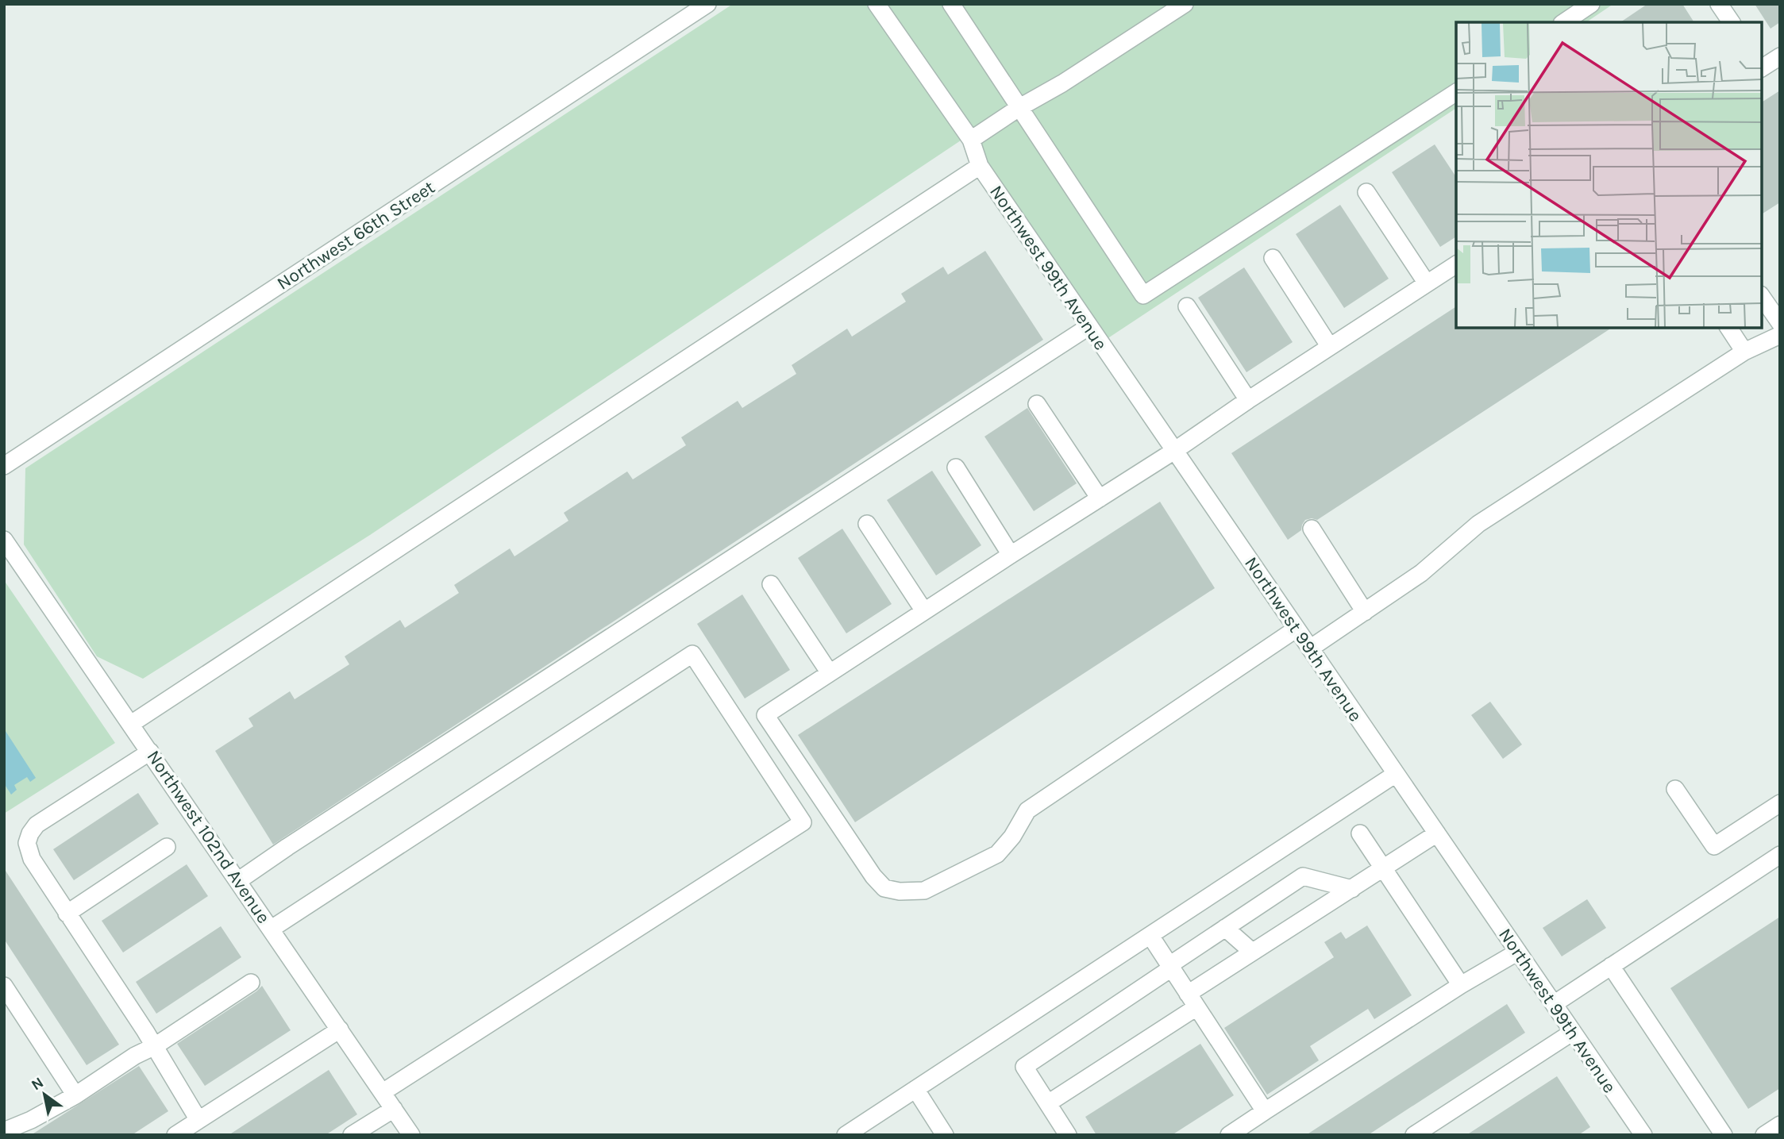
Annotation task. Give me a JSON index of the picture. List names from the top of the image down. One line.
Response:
{"streets":{"street":["Northwest 66th Street","Northwest 99th Avenue","Northwest 102nd Avenue"]},"north":"top left"}
